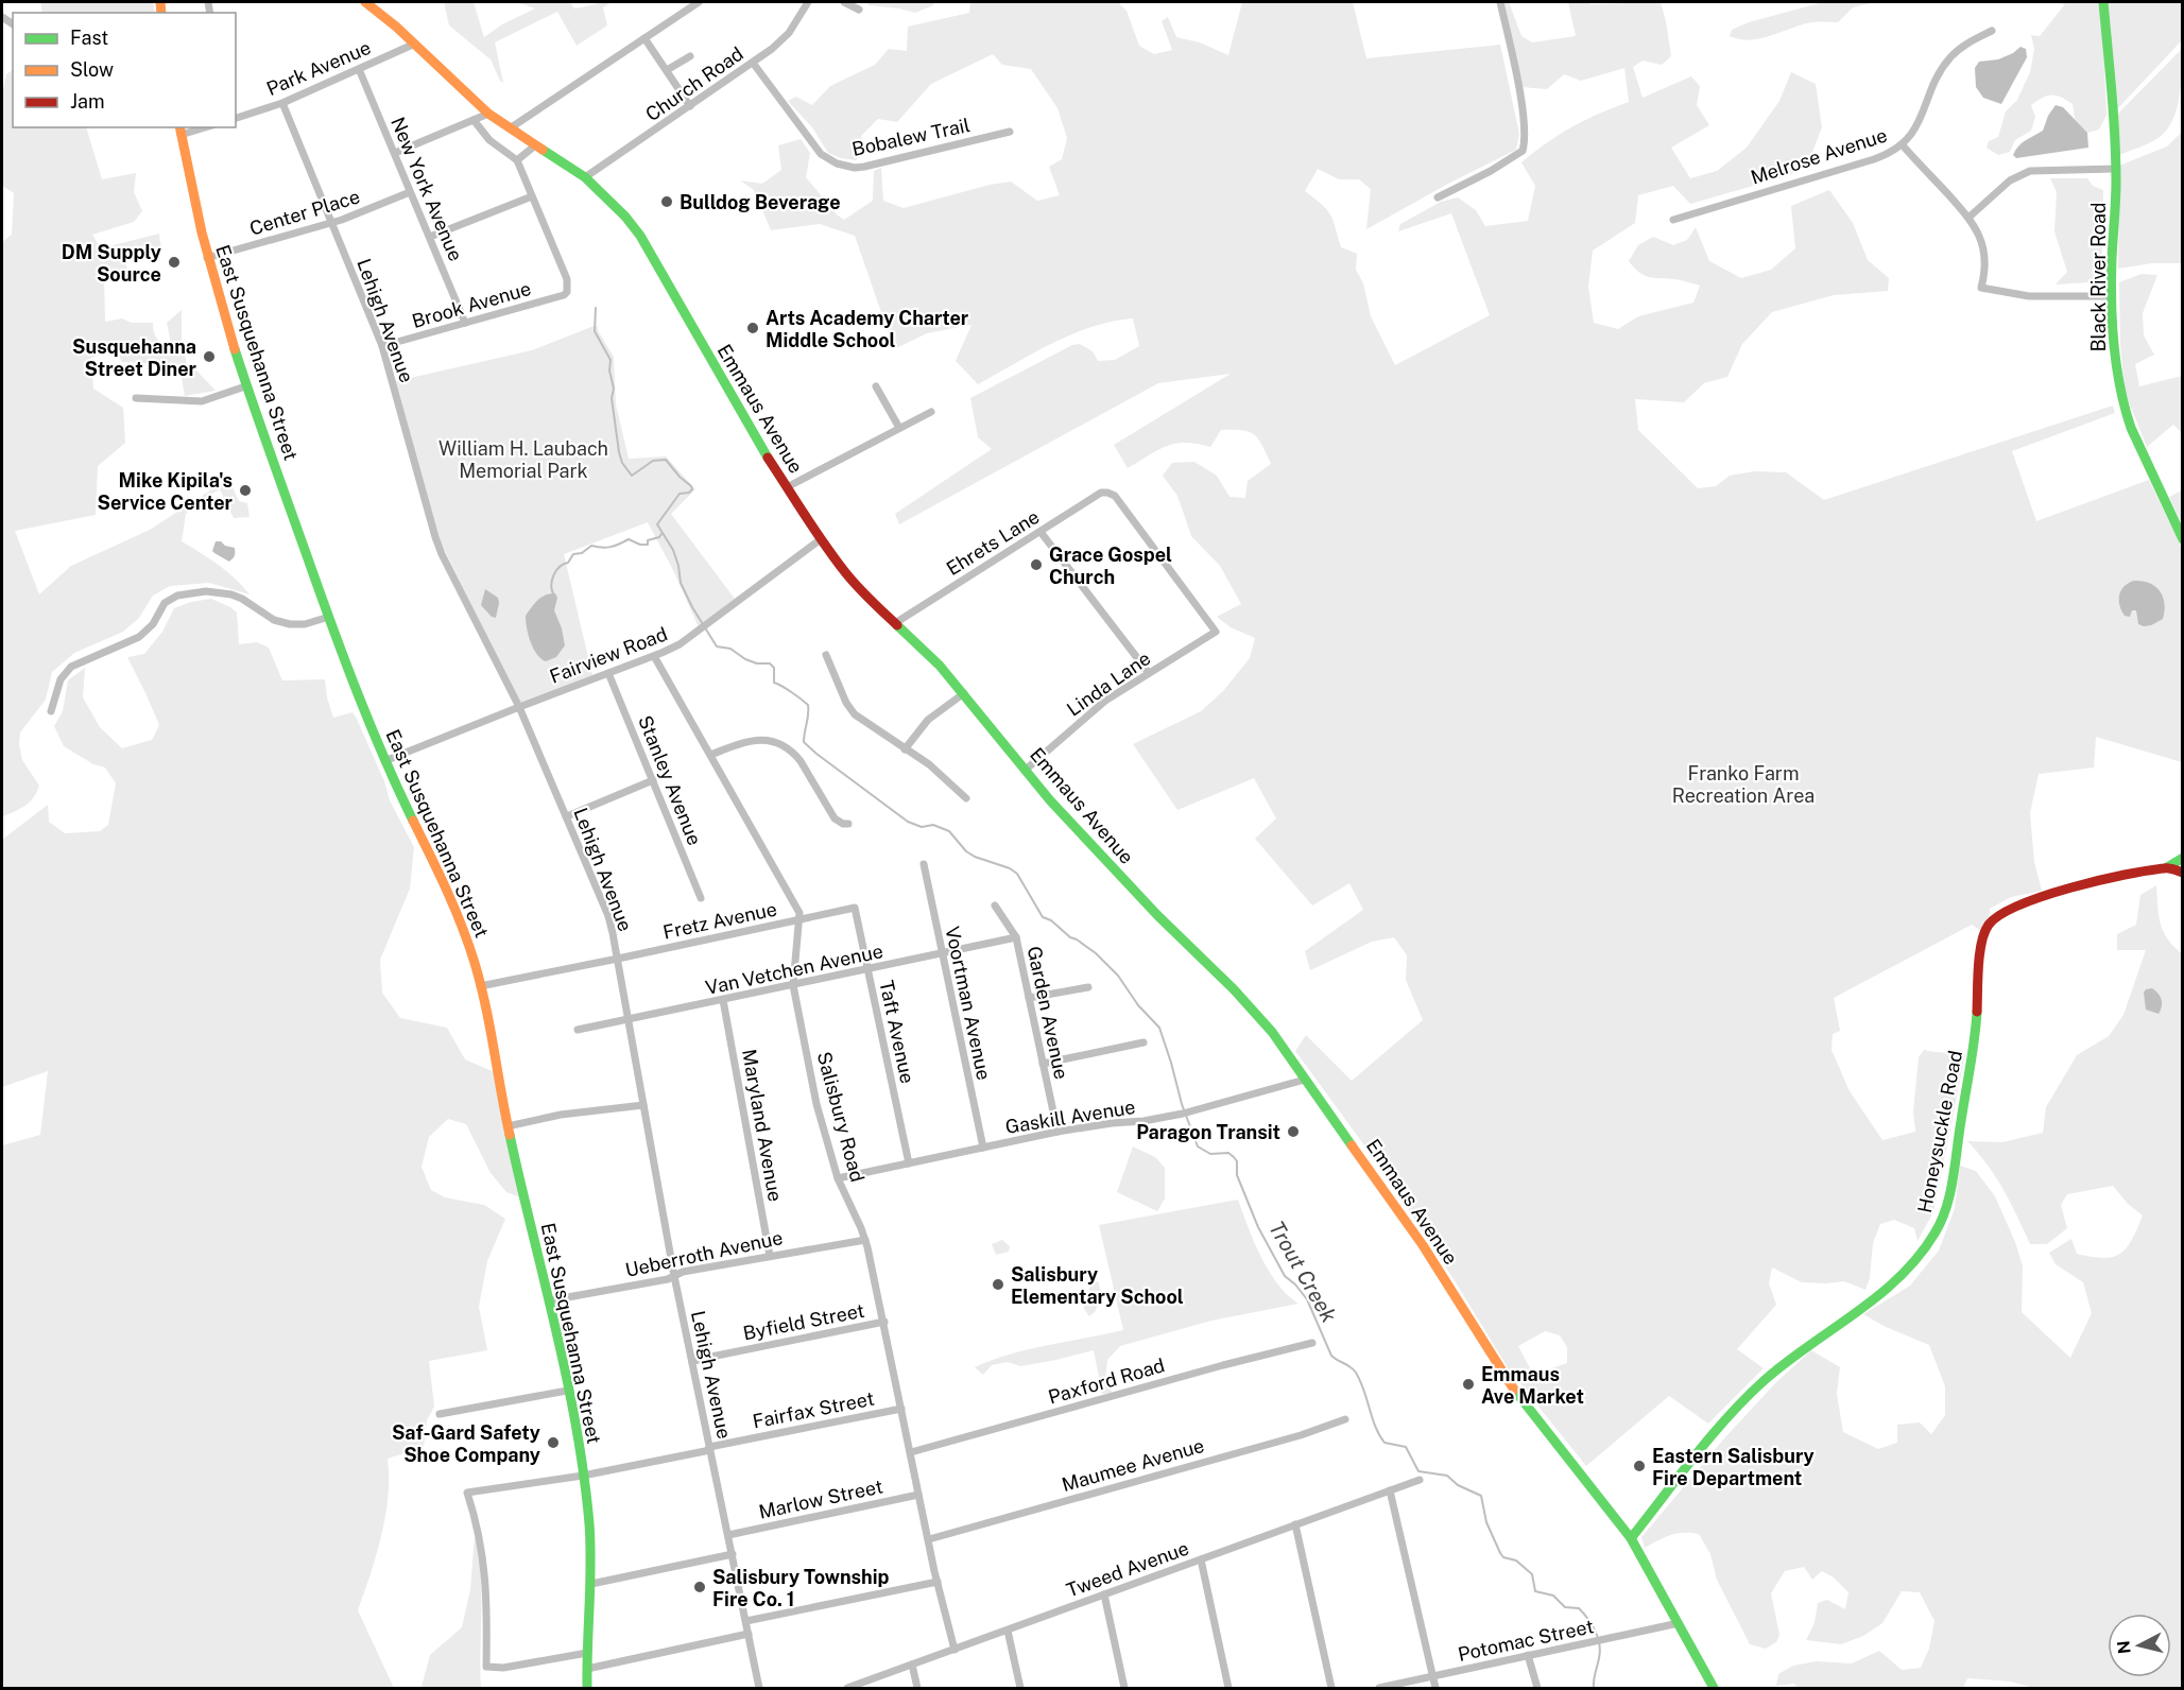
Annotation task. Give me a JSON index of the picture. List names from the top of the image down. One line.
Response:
{"streets":{"main road":["Black River Road","East Susquehanna Street","Emmaus Avenue","Honeysuckle Road"],"street":["Park Avenue","Church Road","Bobalew Trail","Melrose Avenue","New York Avenue","Center Place","Brook Avenue","Lehigh Avenue","Ehrets Lane","Fairview Road","Linda Lane","Stanley Avenue","Fretz Avenue","Van Vetchen Avenue","Voortman Avenue","Garden Avenue","Taft Avenue","Salisbury Road","Gaskill Avenue","Maryland Avenue","Ueberroth Avenue","Byfield Street","Paxford Road","Fairfax Street","Maumee Avenue","Marlow Street","Tweed Avenue","Potomac Street"]},"crossings":[["Park Avenue","New York Avenue"],["Park Avenue","Lehigh Avenue"],["Park Avenue","Emmaus Avenue"],["Church Road","Bobalew Trail"],["Church Road","Emmaus Avenue"],["New York Avenue","Center Place"],["New York Avenue","Brook Avenue"],["Center Place","Lehigh Avenue"],["Center Place","East Susquehanna Street"],["Brook Avenue","Lehigh Avenue"],["Lehigh Avenue","Fairview Road"],["Lehigh Avenue","Fretz Avenue"],["Lehigh Avenue","Van Vetchen Avenue"],["Lehigh Avenue","Ueberroth Avenue"],["Lehigh Avenue","Byfield Street"],["Lehigh Avenue","Fairfax Street"],["Lehigh Avenue","Marlow Street"],["East Susquehanna Street","Fairview Road"],["East Susquehanna Street","Fretz Avenue"],["East Susquehanna Street","Ueberroth Avenue"],["East Susquehanna Street","Fairfax Street"],["Emmaus Avenue","Ehrets Lane"],["Emmaus Avenue","Fairview Road"],["Emmaus Avenue","Linda Lane"],["Emmaus Avenue","Gaskill Avenue"],["Emmaus Avenue","Honeysuckle Road"],["Emmaus Avenue","Potomac Street"],["Ehrets Lane","Linda Lane"],["Fairview Road","Stanley Avenue"],["Fairview Road","Salisbury Road"],["Fretz Avenue","Taft Avenue"],["Fretz Avenue","Salisbury Road"],["Van Vetchen Avenue","Voortman Avenue"],["Van Vetchen Avenue","Garden Avenue"],["Van Vetchen Avenue","Taft Avenue"],["Van Vetchen Avenue","Salisbury Road"],["Van Vetchen Avenue","Maryland Avenue"],["Voortman Avenue","Gaskill Avenue"],["Garden Avenue","Gaskill Avenue"],["Taft Avenue","Gaskill Avenue"],["Salisbury Road","Gaskill Avenue"],["Salisbury Road","Ueberroth Avenue"],["Salisbury Road","Byfield Street"],["Salisbury Road","Paxford Road"],["Salisbury Road","Fairfax Street"],["Salisbury Road","Maumee Avenue"],["Salisbury Road","Marlow Street"],["Salisbury Road","Tweed Avenue"],["Maryland Avenue","Ueberroth Avenue"]],"water":["Trout Creek"],"parks":["William H. Laubach Memorial Park","Franko Farm Recreation Area"],"places":["Bulldog Beverage","DM Supply Source","Arts Academy Charter Middle School","Susquehanna Street Diner","Mike Kipila's Service Center","Grace Gospel Church","Paragon Transit","Salisbury Elementary School","Emmaus Ave Market","Saf-Gard Safety Shoe Company","Eastern Salisbury Fire Department","Salisbury Township Fire Co. 1"],"legend":["Fast","Slow","Jam"],"north":"left"}
